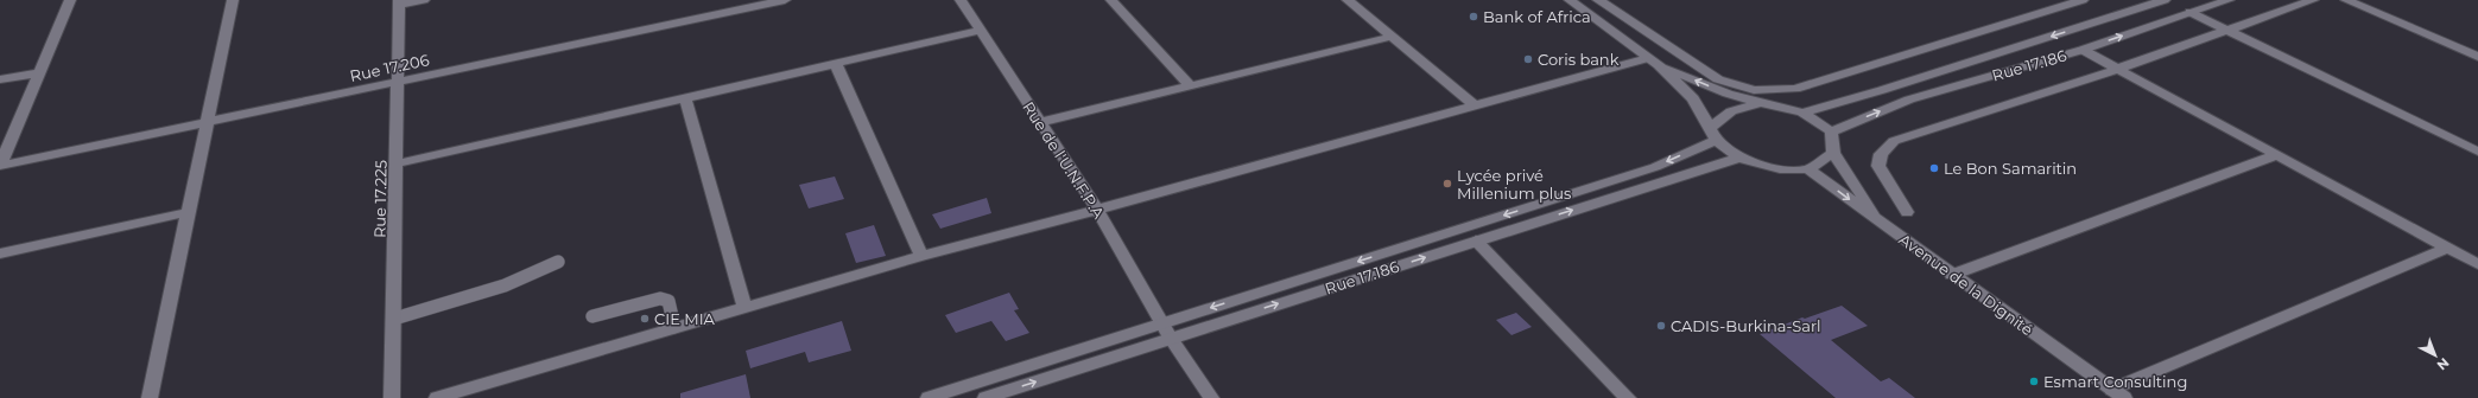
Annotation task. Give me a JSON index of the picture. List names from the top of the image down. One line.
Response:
{"streets":{"street":["Rue 17.186","Rue 17.206","Rue de l'U.N.F.P.A","Rue 17.225","Avenue de la Dignité"]},"crossings":[["Rue 17.186","Rue de l'U.N.F.P.A"],["Rue 17.206","Rue 17.225"]],"places":["Bank of Africa","Coris bank","Le Bon Samaritin","Lycée privé Millenium plus","CIE MIA","CADIS-Burkina-Sarl","Esmart Consulting"],"north":"bottom right"}
